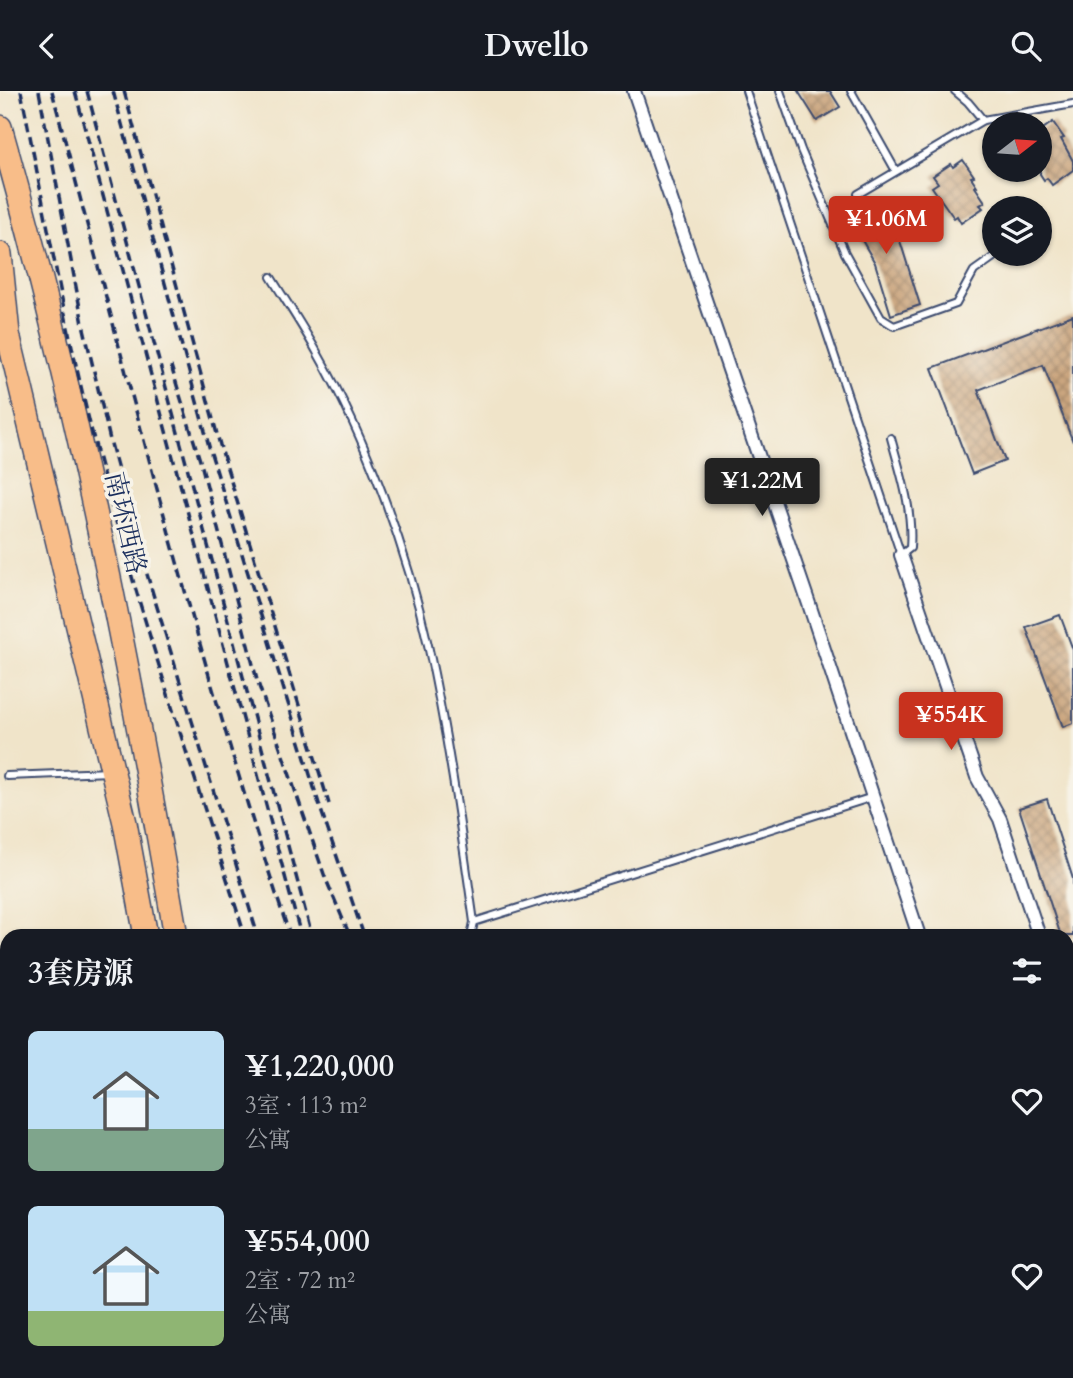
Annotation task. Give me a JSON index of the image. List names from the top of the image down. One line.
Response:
{"streets":{"highway":["南环西路"]},"north":"right","page":{"header":"Dwello","price":["¥1.06M","¥1.22M","¥554K"],"heading":"3套房源","list":[{"name":"¥1,220,000","note":"3室 · 113 m² · 公寓"},{"name":"¥554,000","note":"2室 · 72 m² · 公寓"}]}}
